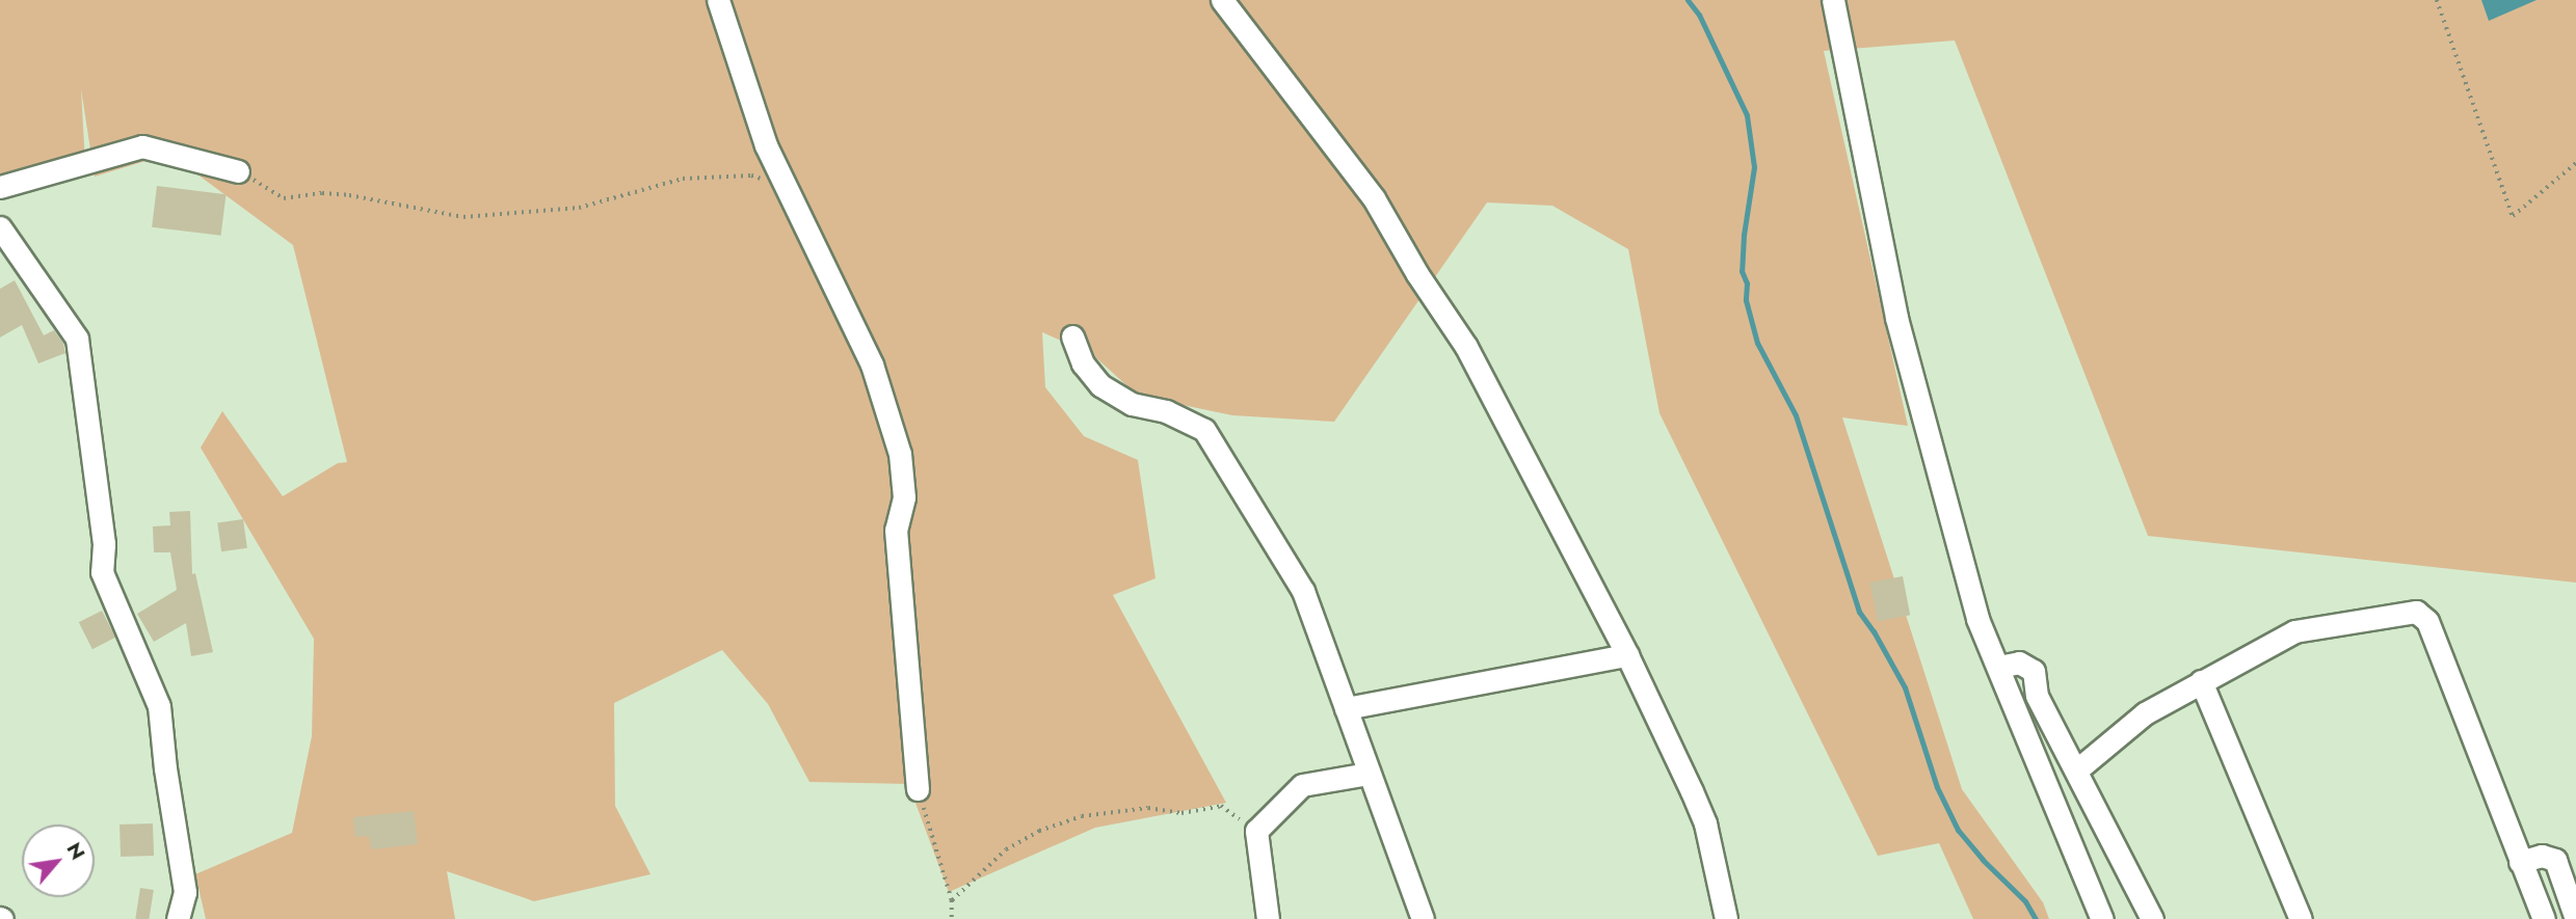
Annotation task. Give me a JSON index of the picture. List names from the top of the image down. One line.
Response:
{"north":"top right"}
